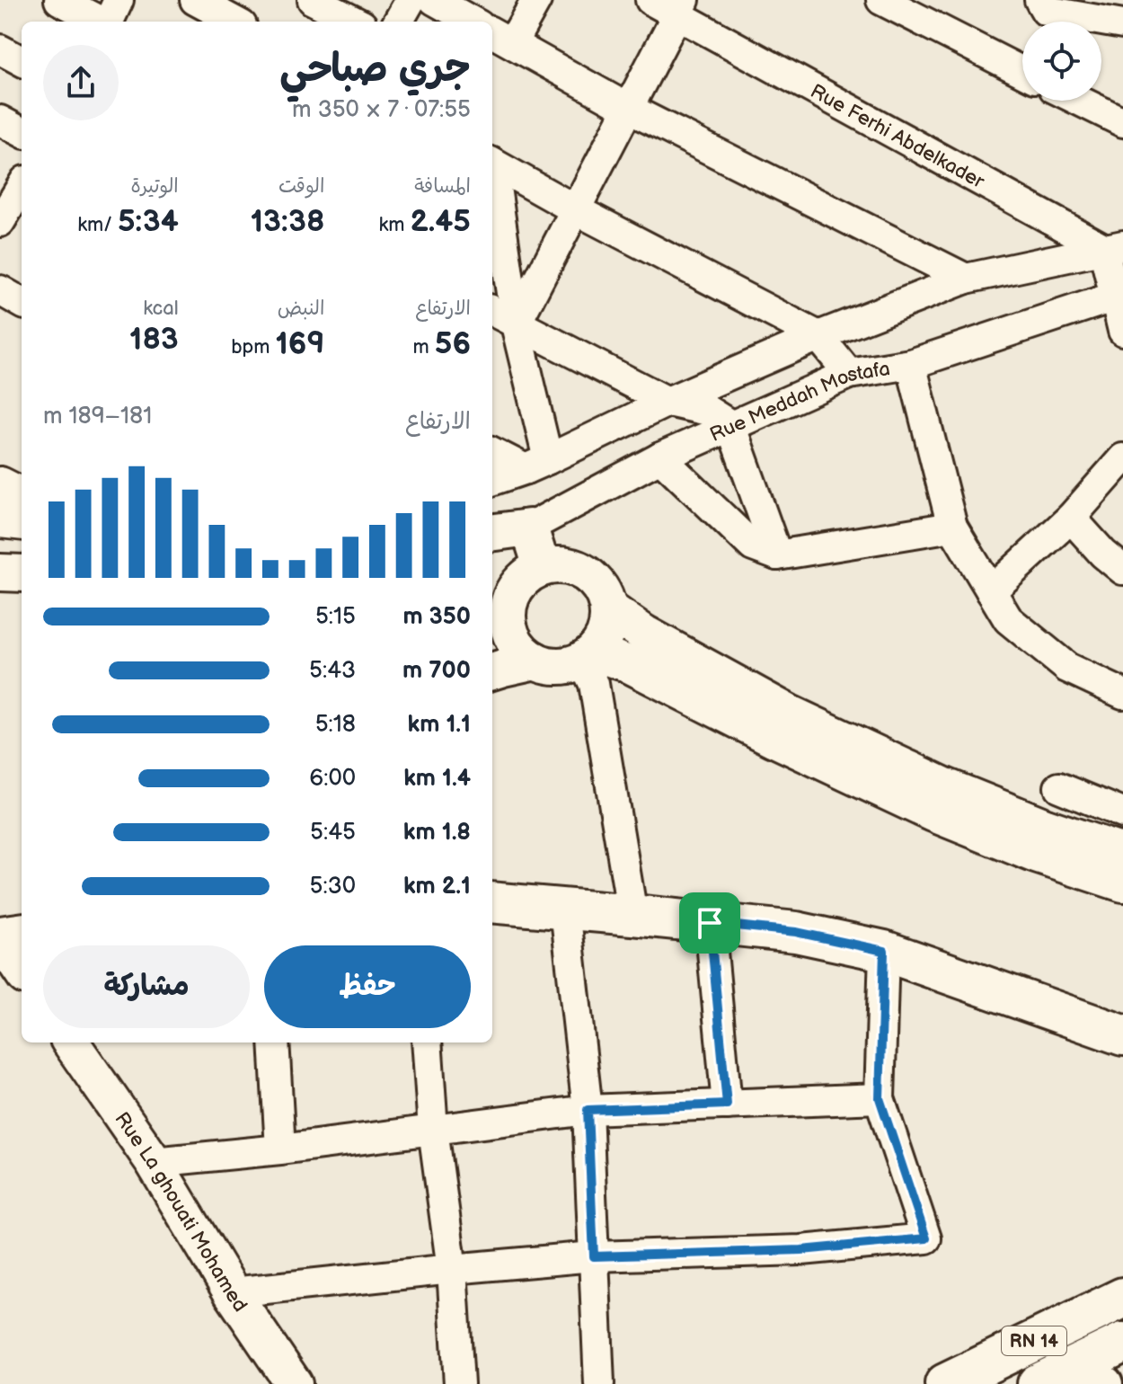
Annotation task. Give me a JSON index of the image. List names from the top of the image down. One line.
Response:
{"streets":{"main road":["RN 14"],"street":["Rue Ferhi Abdelkader","Rue Meddah Mostafa","Rue La ghouati Mohamed"]},"page":{"heading":["جري صباحي","07:55 · 7 × 350 m"],"stats":[["المسافة","2.45 km"],["الوقت","13:38"],["الوتيرة","5:34 /km"],["الارتفاع","56 m"],["النبض","169 bpm"],["kcal","183"]],"chart":["الارتفاع","181–189 m"],"list":[{"name":"350 m","note":"5:15"},{"name":"700 m","note":"5:43"},{"name":"1.1 km","note":"5:18"},{"name":"1.4 km","note":"6:00"},{"name":"1.8 km","note":"5:45"},{"name":"2.1 km","note":"5:30"}],"buttons":["حفظ","مشاركة"]}}
